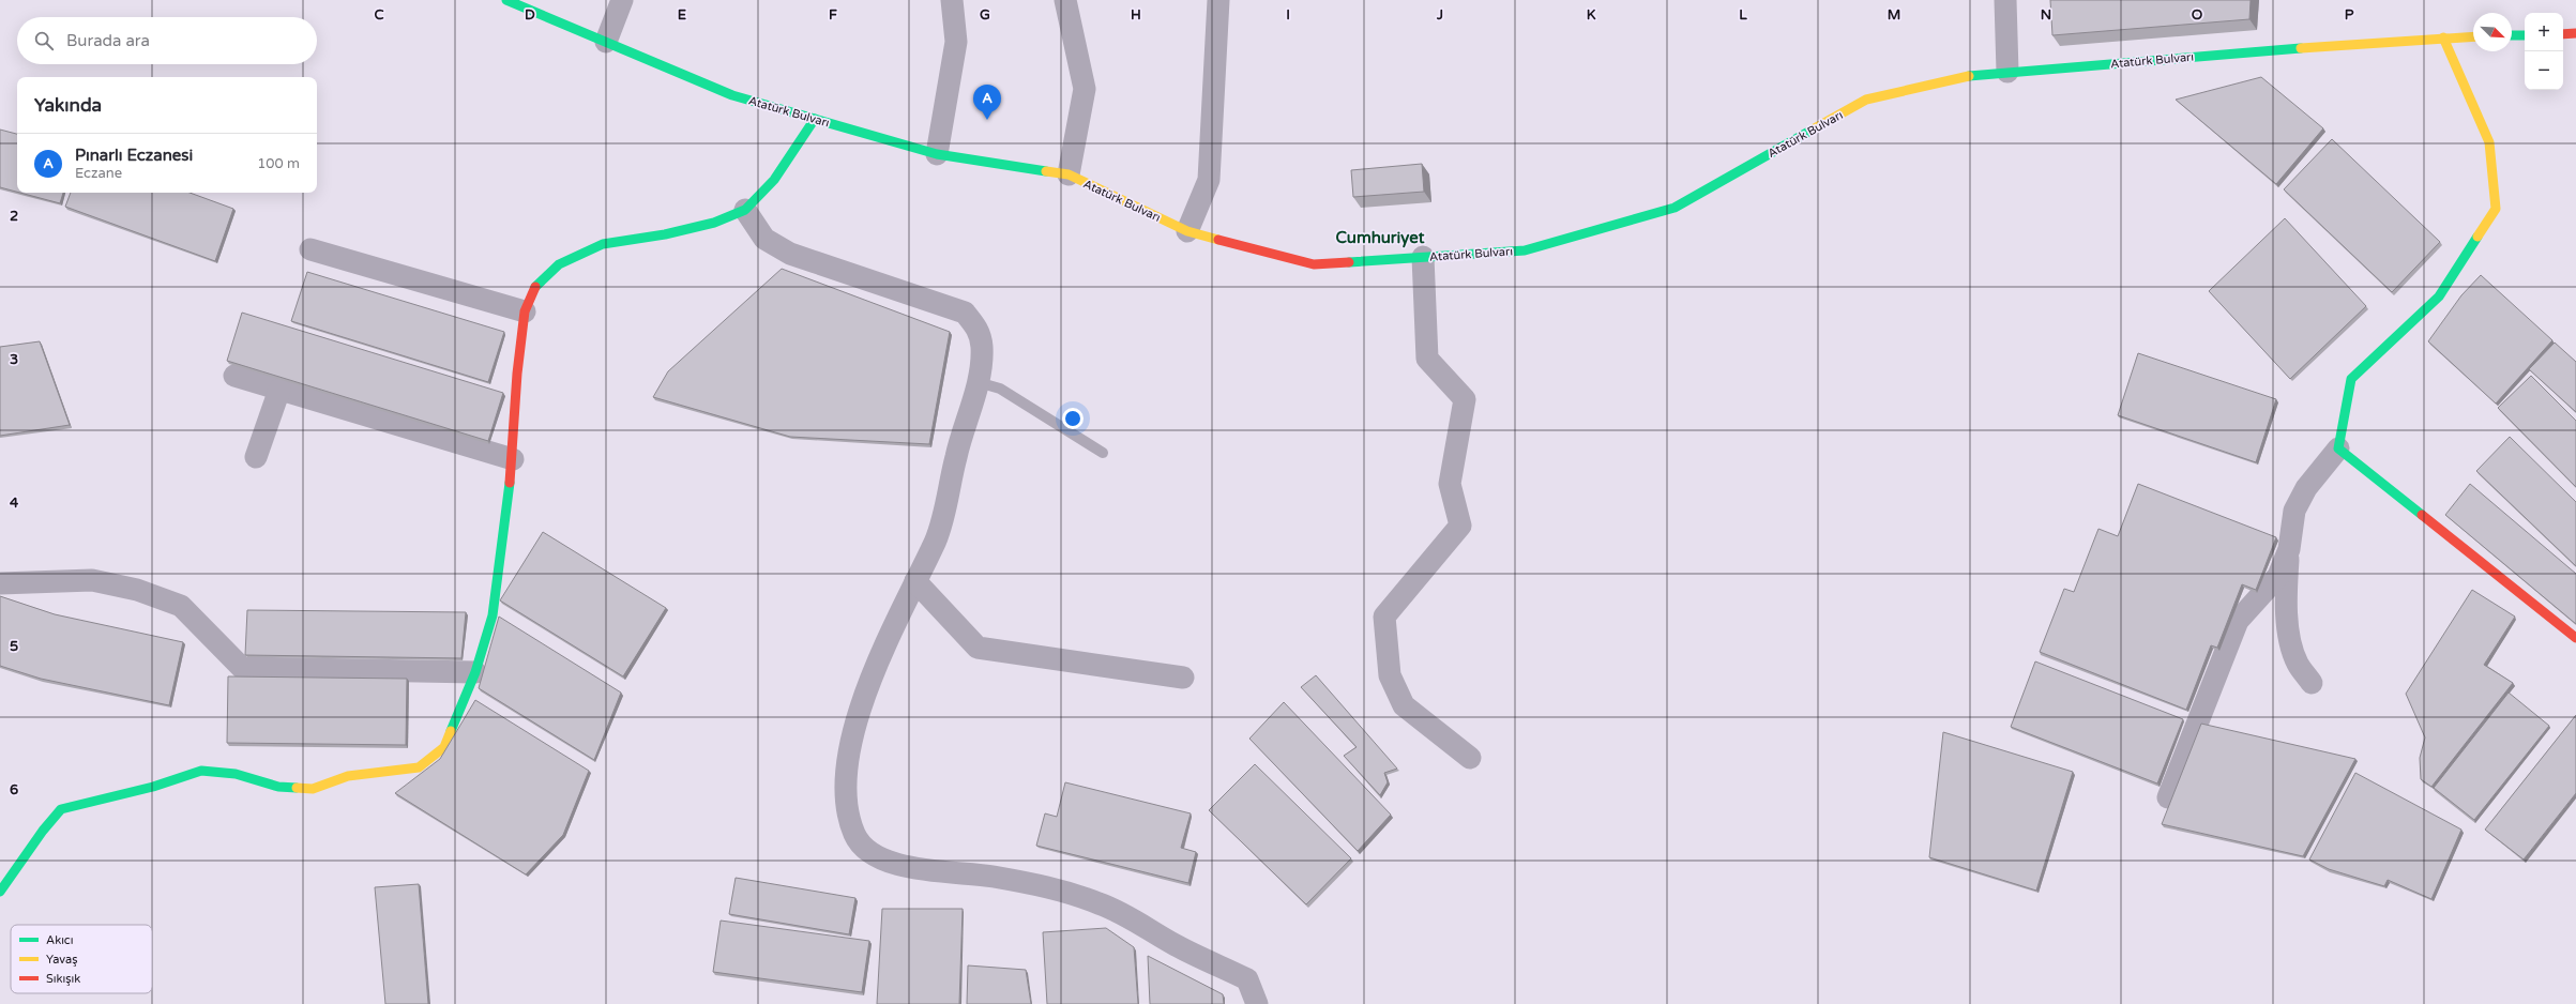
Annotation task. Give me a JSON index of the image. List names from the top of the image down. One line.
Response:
{"streets":{"street":["Atatürk Bulvarı"]},"districts":["Cumhuriyet"],"legend":["Akıcı","Yavaş","Sıkışık"],"north":"bottom right","page":{"map_buttons":["+","−"],"search":"Burada ara","heading":"Yakında","pins":"A","list":[{"mark":"A","name":"Pınarlı Eczanesi","note":"Eczane","value":"100 m"}]},"grid":{"columns":["C","D","E","F","G","H","I","J","K","L","M","N","O","P"],"rows":["2","3","4","5","6"]}}
